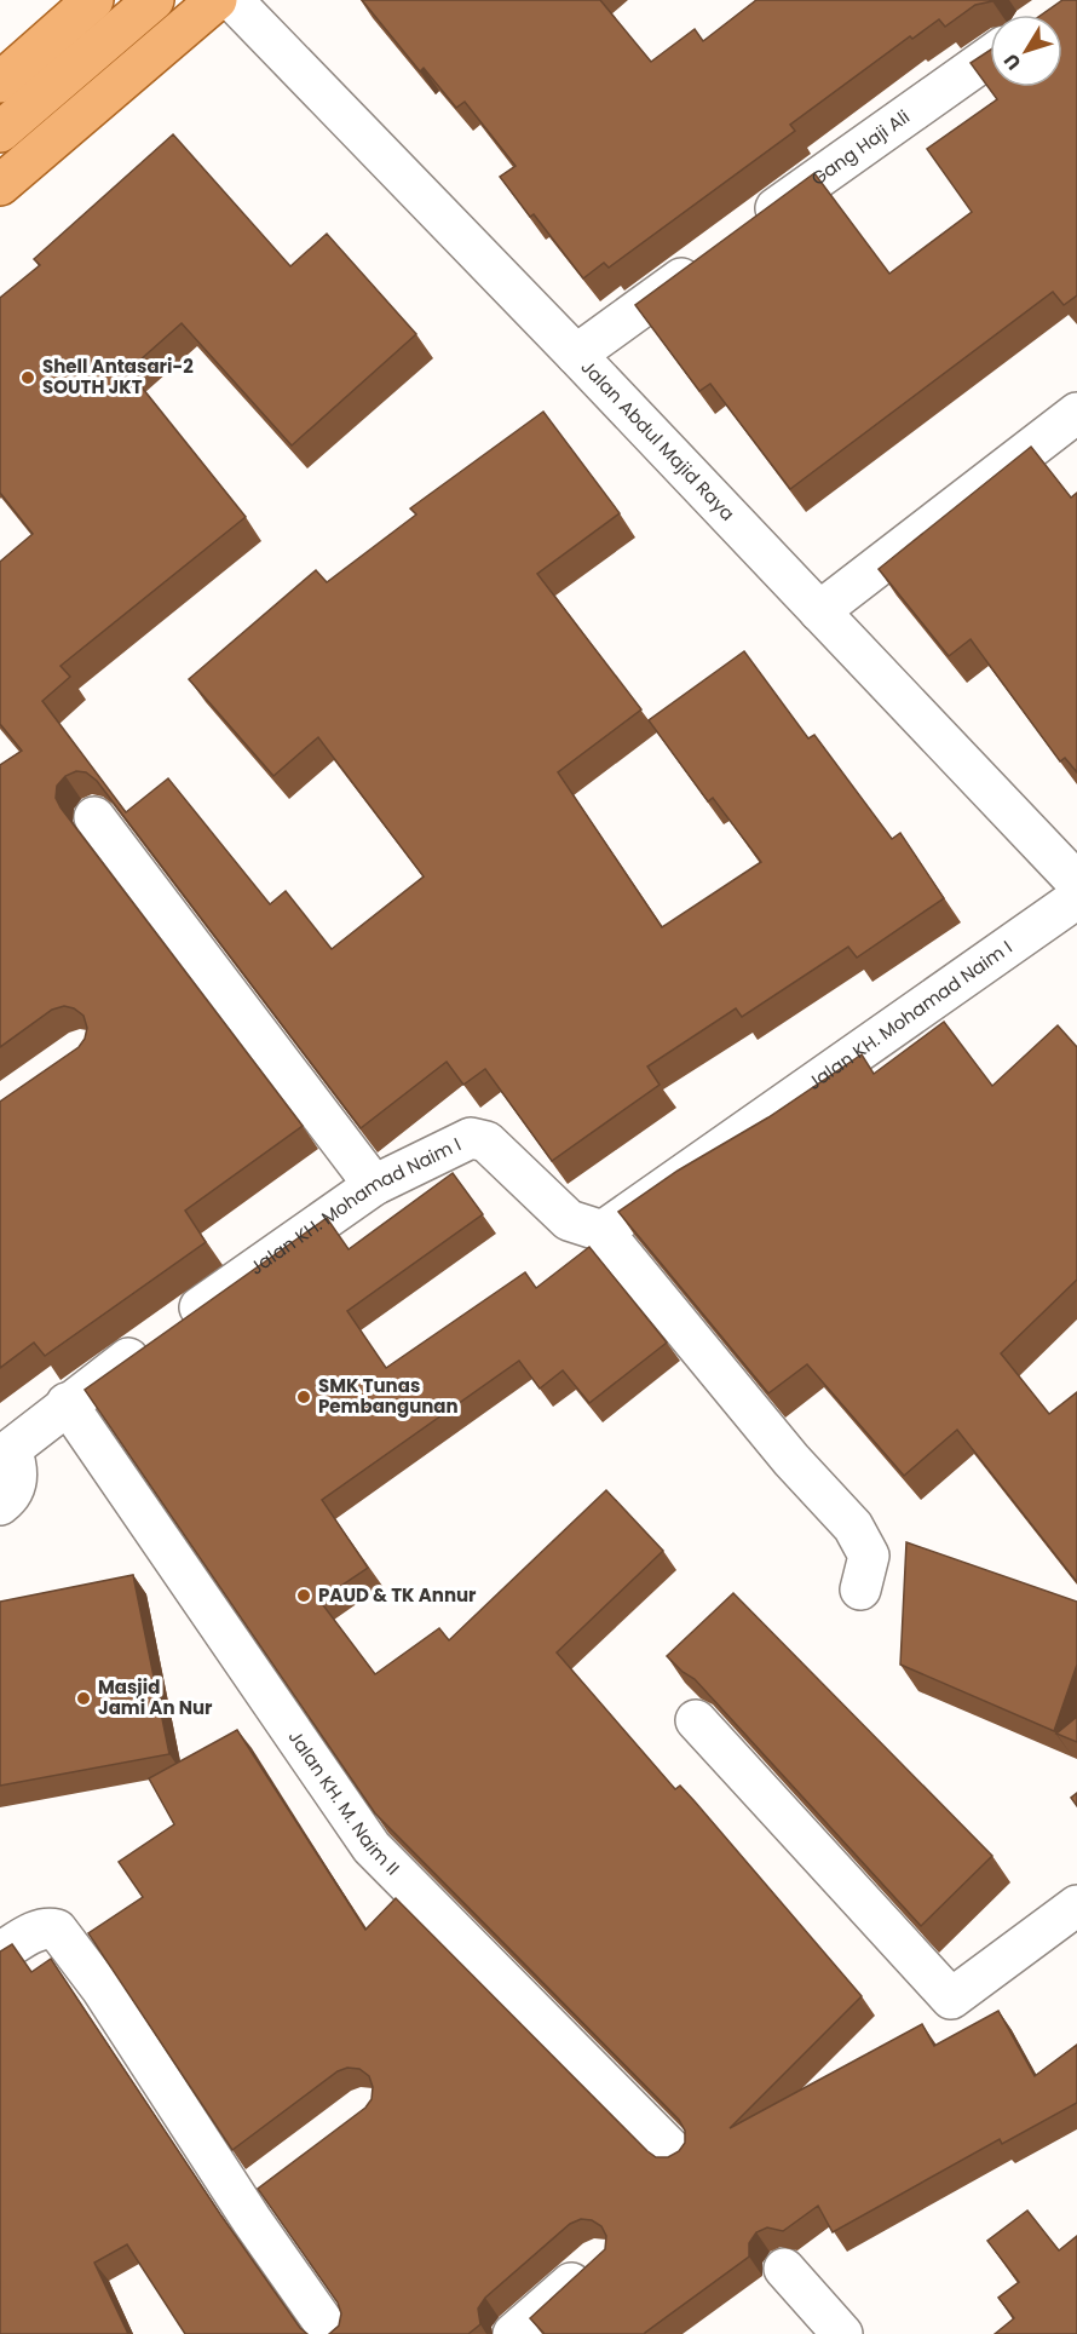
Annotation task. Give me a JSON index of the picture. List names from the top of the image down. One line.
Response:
{"streets":{"street":["Gang Haji Ali","Jalan Abdul Majid Raya","Jalan KH. Mohamad Naim I","Jalan KH. M. Naim II"]},"crossings":[["Jalan KH. Mohamad Naim I","Jalan KH. M. Naim II"]],"places":["Shell Antasari-2 SOUTH JKT","SMK Tunas Pembangunan","PAUD & TK Annur","Masjid Jami An Nur"],"north":"bottom left"}
